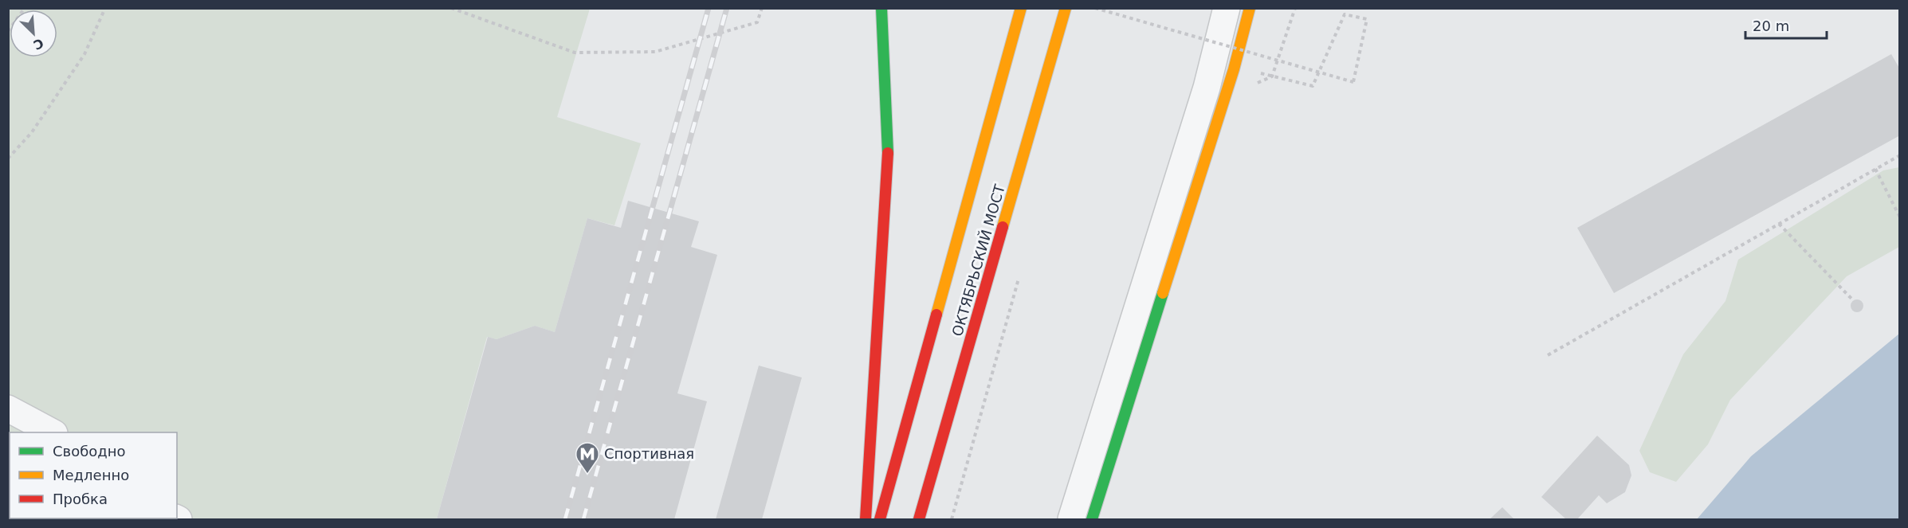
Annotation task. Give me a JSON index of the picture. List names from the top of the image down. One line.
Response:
{"streets":{"main road":["ОКТЯБРЬСКИЙ МОСТ"]},"places":{"metro station":["Спортивная"]},"legend":["Свободно","Медленно","Пробка"],"scale_bar":"20 m","north":"bottom right"}
